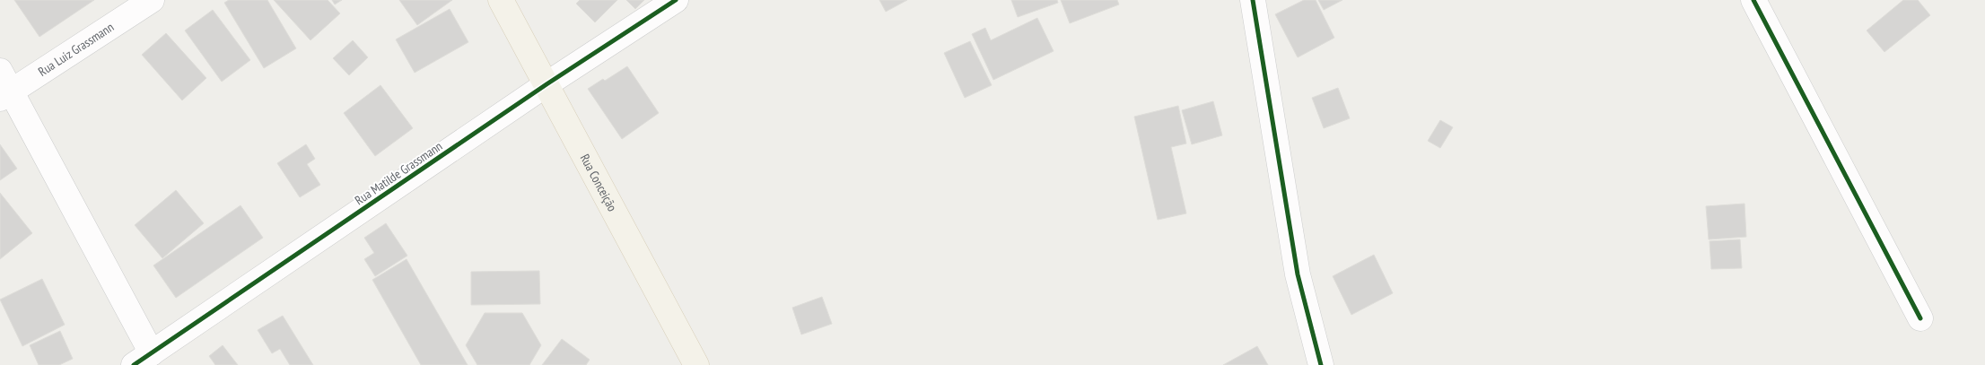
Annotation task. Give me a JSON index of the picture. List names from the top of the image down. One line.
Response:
{"streets":{"main road":["Rua Conceição"],"street":["Rua Luiz Grassmann","Rua Matilde Grassmann"]},"crossings":[["Rua Matilde Grassmann","Rua Conceição"]]}
